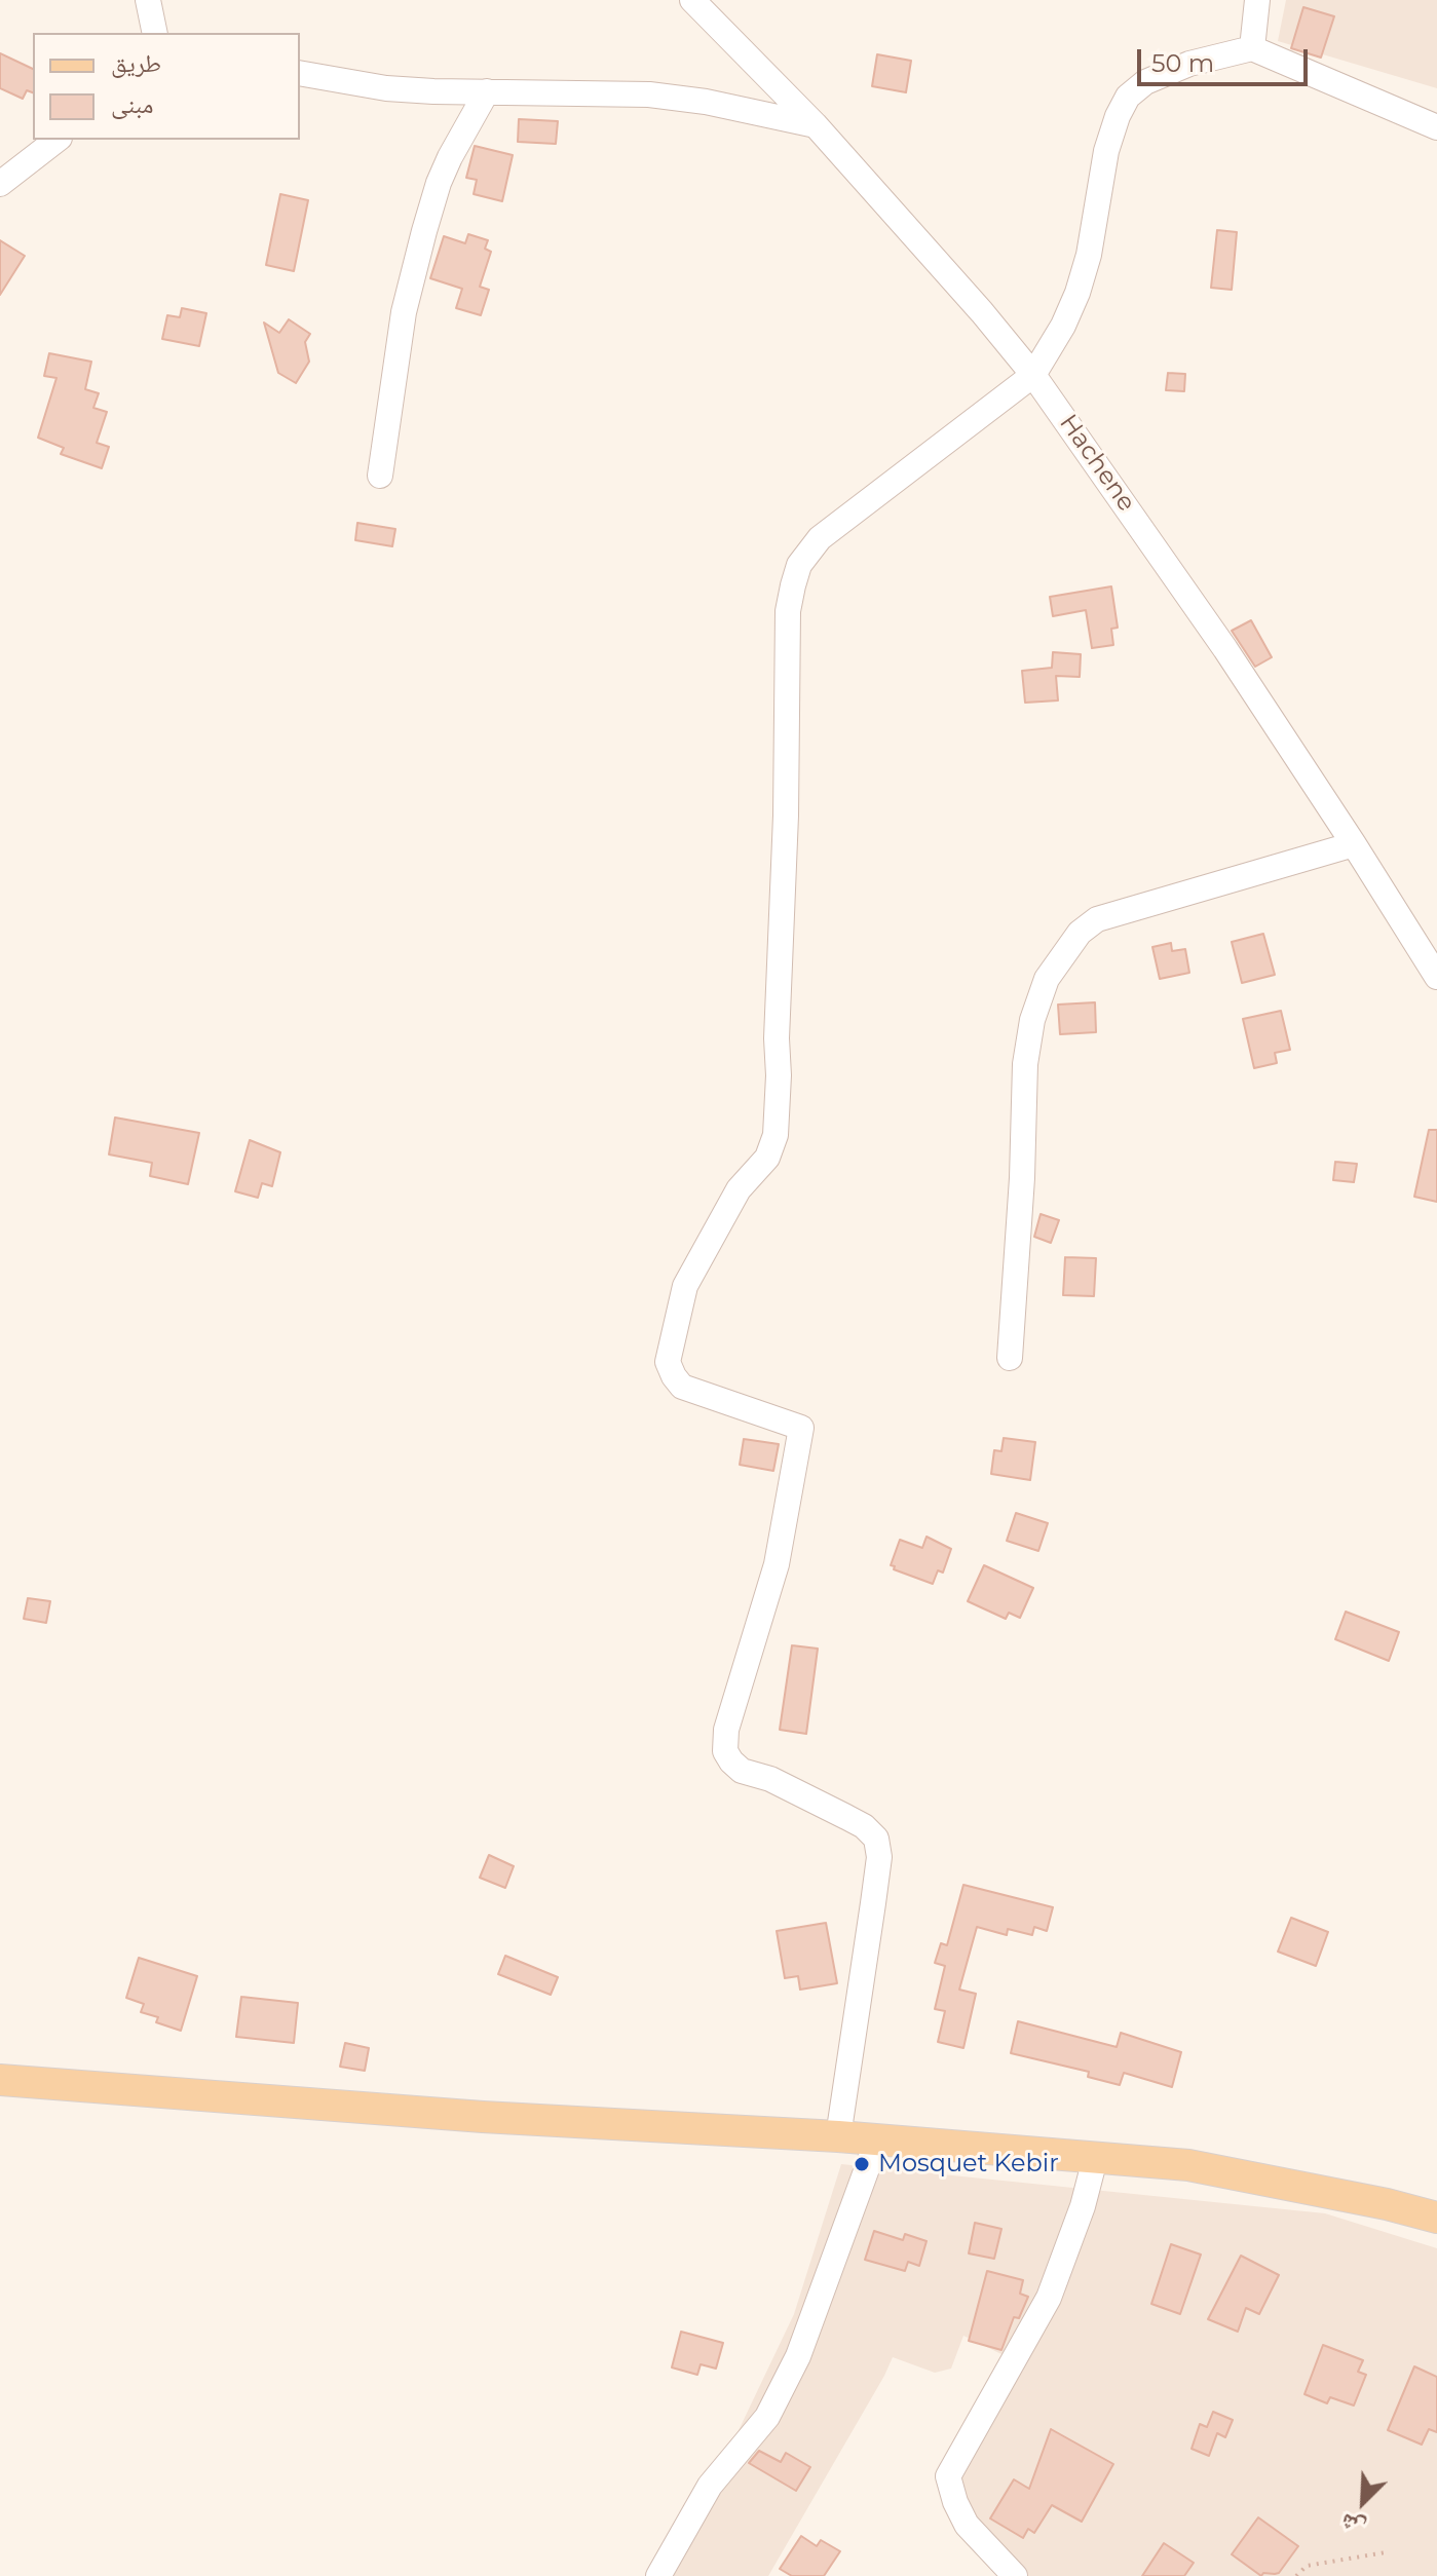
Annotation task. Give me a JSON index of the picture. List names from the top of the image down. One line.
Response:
{"streets":{"street":["Hachene"]},"places":["Mosquet Kebir"],"legend":["طريق","مبنى"],"scale_bar":"50 m","north":"bottom left"}
